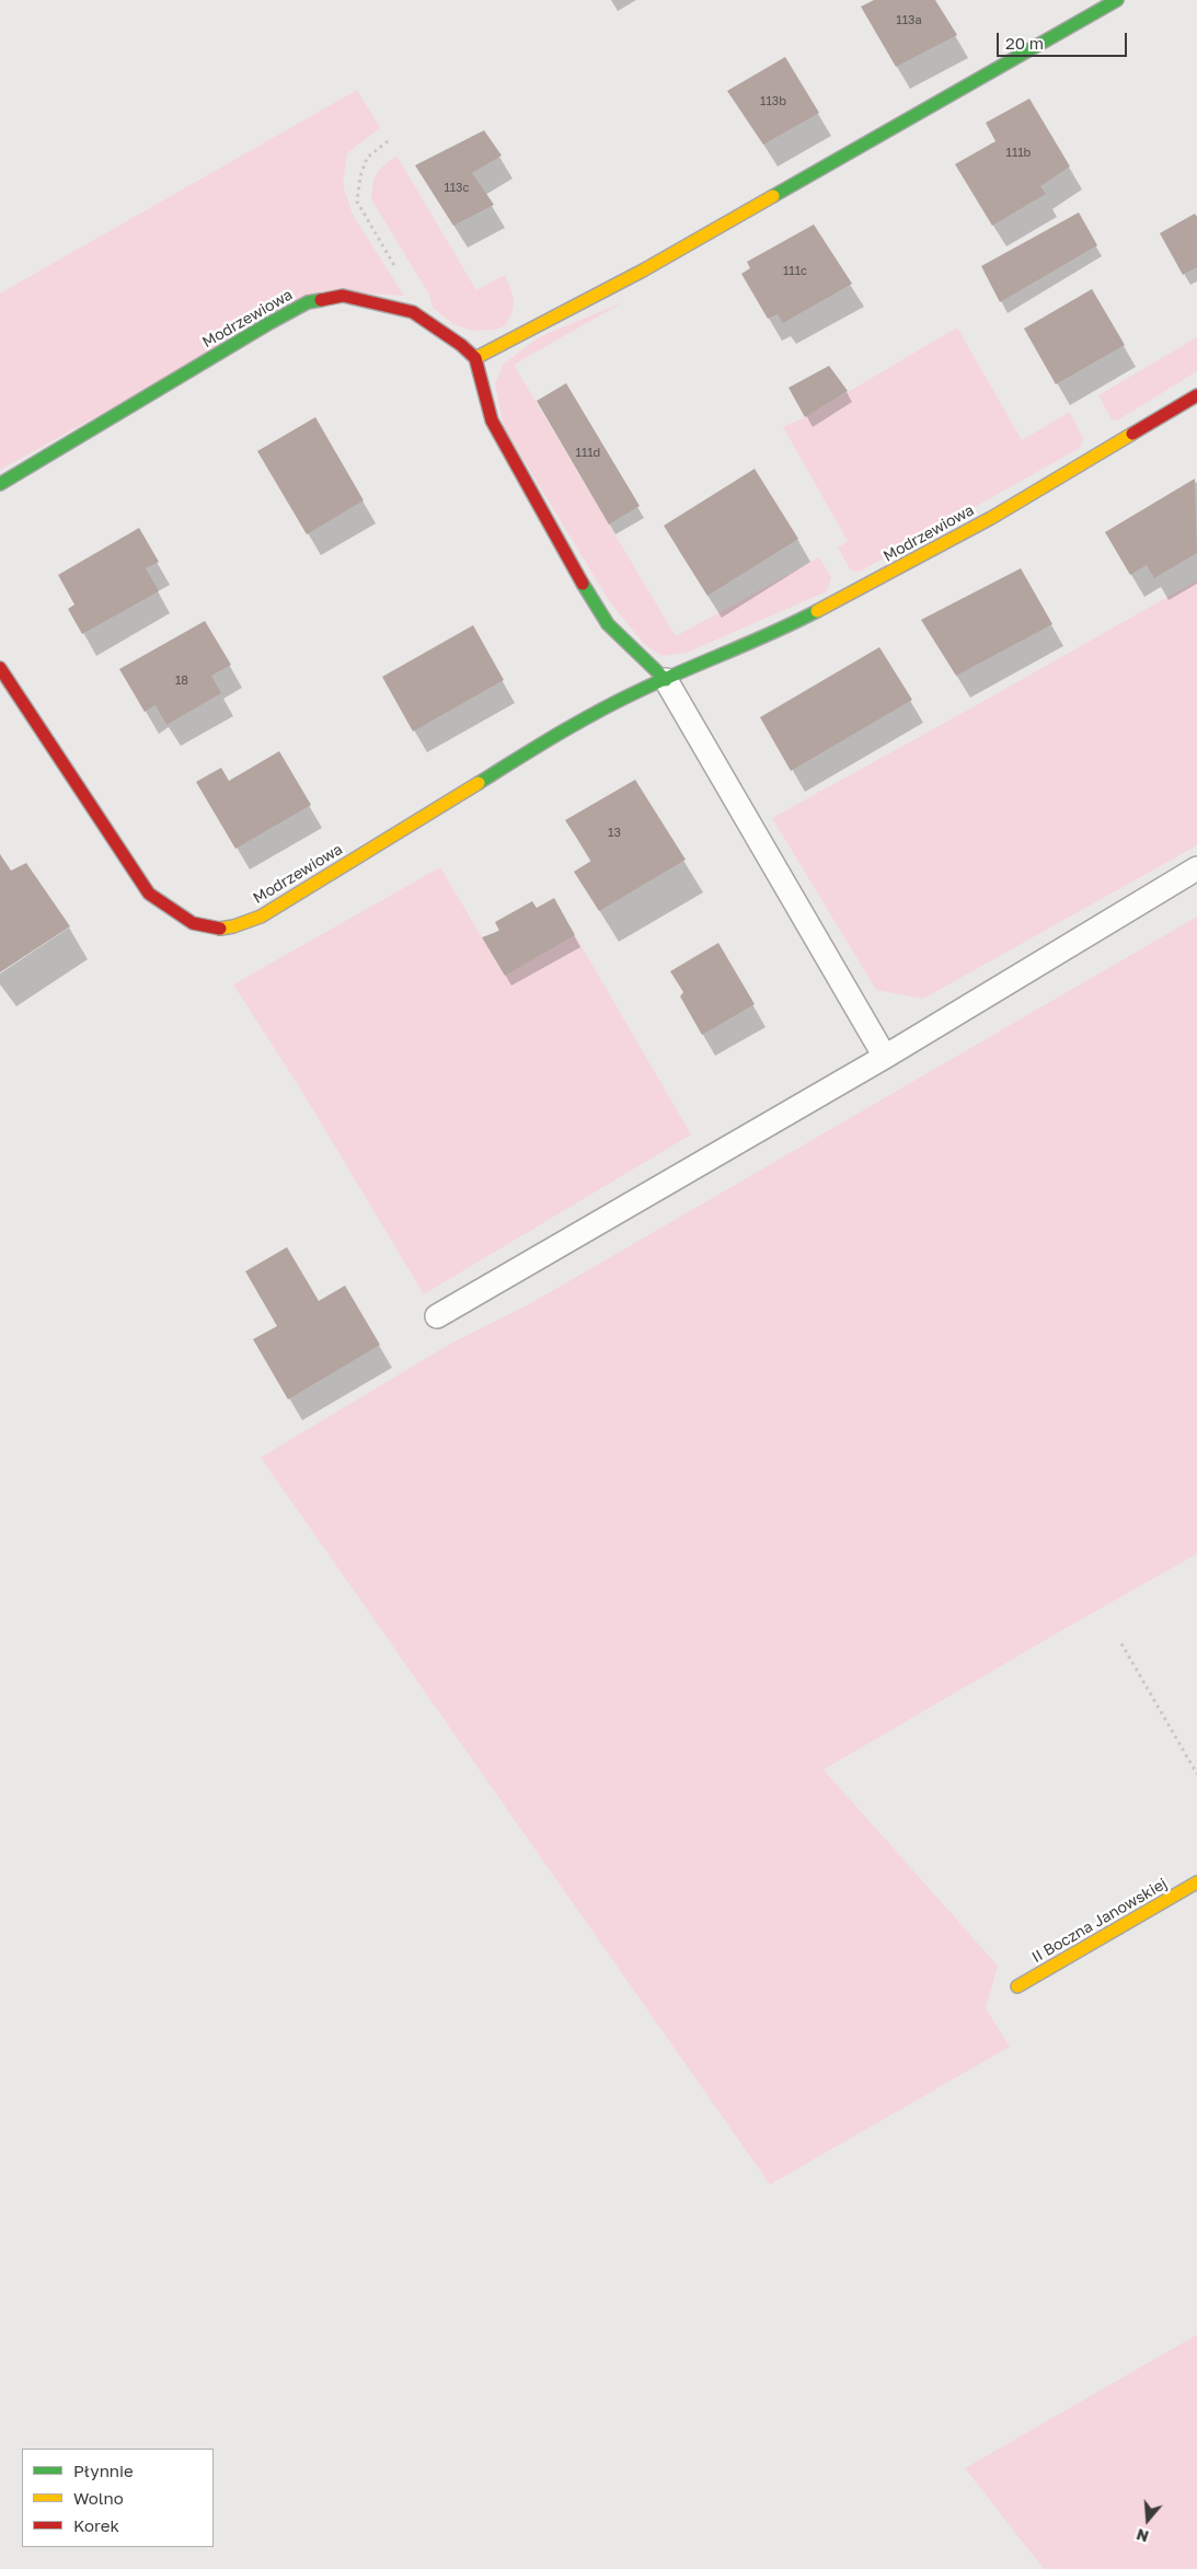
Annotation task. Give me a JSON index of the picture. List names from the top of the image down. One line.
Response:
{"streets":{"street":["Modrzewiowa","II Boczna Janowskiej"]},"house_numbers":["113a","113b","111b","113c","111c","111d","18","13"],"legend":["Płynnie","Wolno","Korek"],"scale_bar":"20 m","north":"bottom"}
